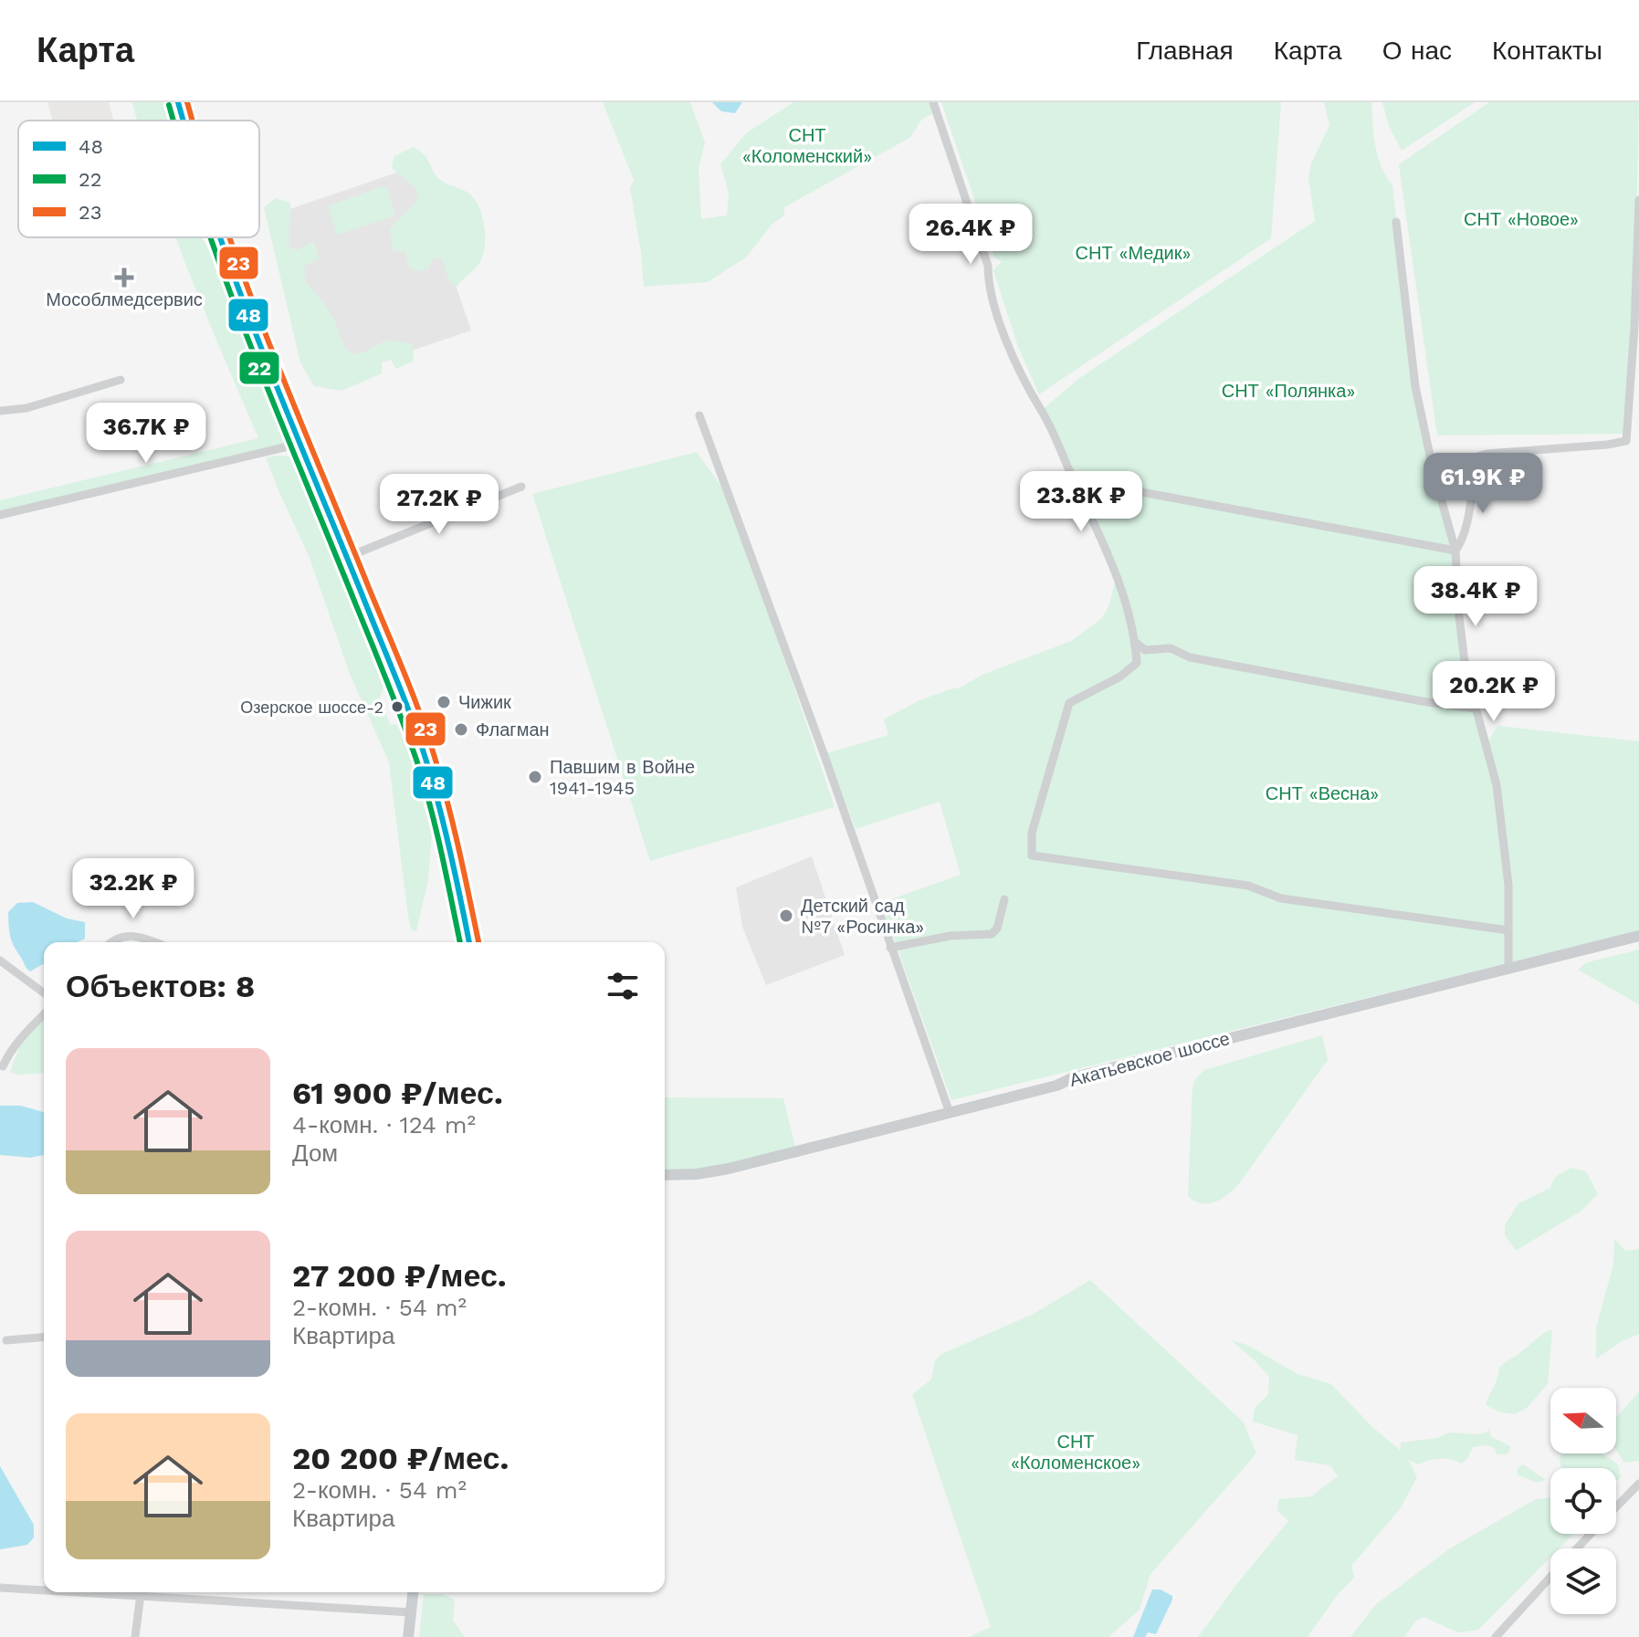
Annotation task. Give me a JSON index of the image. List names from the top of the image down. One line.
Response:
{"streets":{"main road":["Акатьевское шоссе"]},"parks":["СНТ «Коломенский»","СНТ «Новое»","СНТ «Медик»","СНТ «Полянка»","СНТ «Весна»","СНТ «Коломенское»"],"places":{"health":["Мособлмедсервис"],"other":["Чижик","Озерское шоссе-2","Флагман","Павшим в Войне 1941-1945","Детский сад №7 «Росинка»"]},"lines":["transit line 48","transit line 23","transit line 22"],"legend":["48","22","23"],"north":"left","page":{"header":"Карта","nav":["Главная","Карта","О нас","Контакты"],"price":["26.4K ₽","36.7K ₽","61.9K ₽","23.8K ₽","27.2K ₽","38.4K ₽","20.2K ₽","32.2K ₽"],"heading":"Объектов: 8","list":[{"name":"61 900 ₽/мес.","note":"4-комн. · 124 m² · Дом"},{"name":"27 200 ₽/мес.","note":"2-комн. · 54 m² · Квартира"},{"name":"20 200 ₽/мес.","note":"2-комн. · 54 m² · Квартира"}]}}
